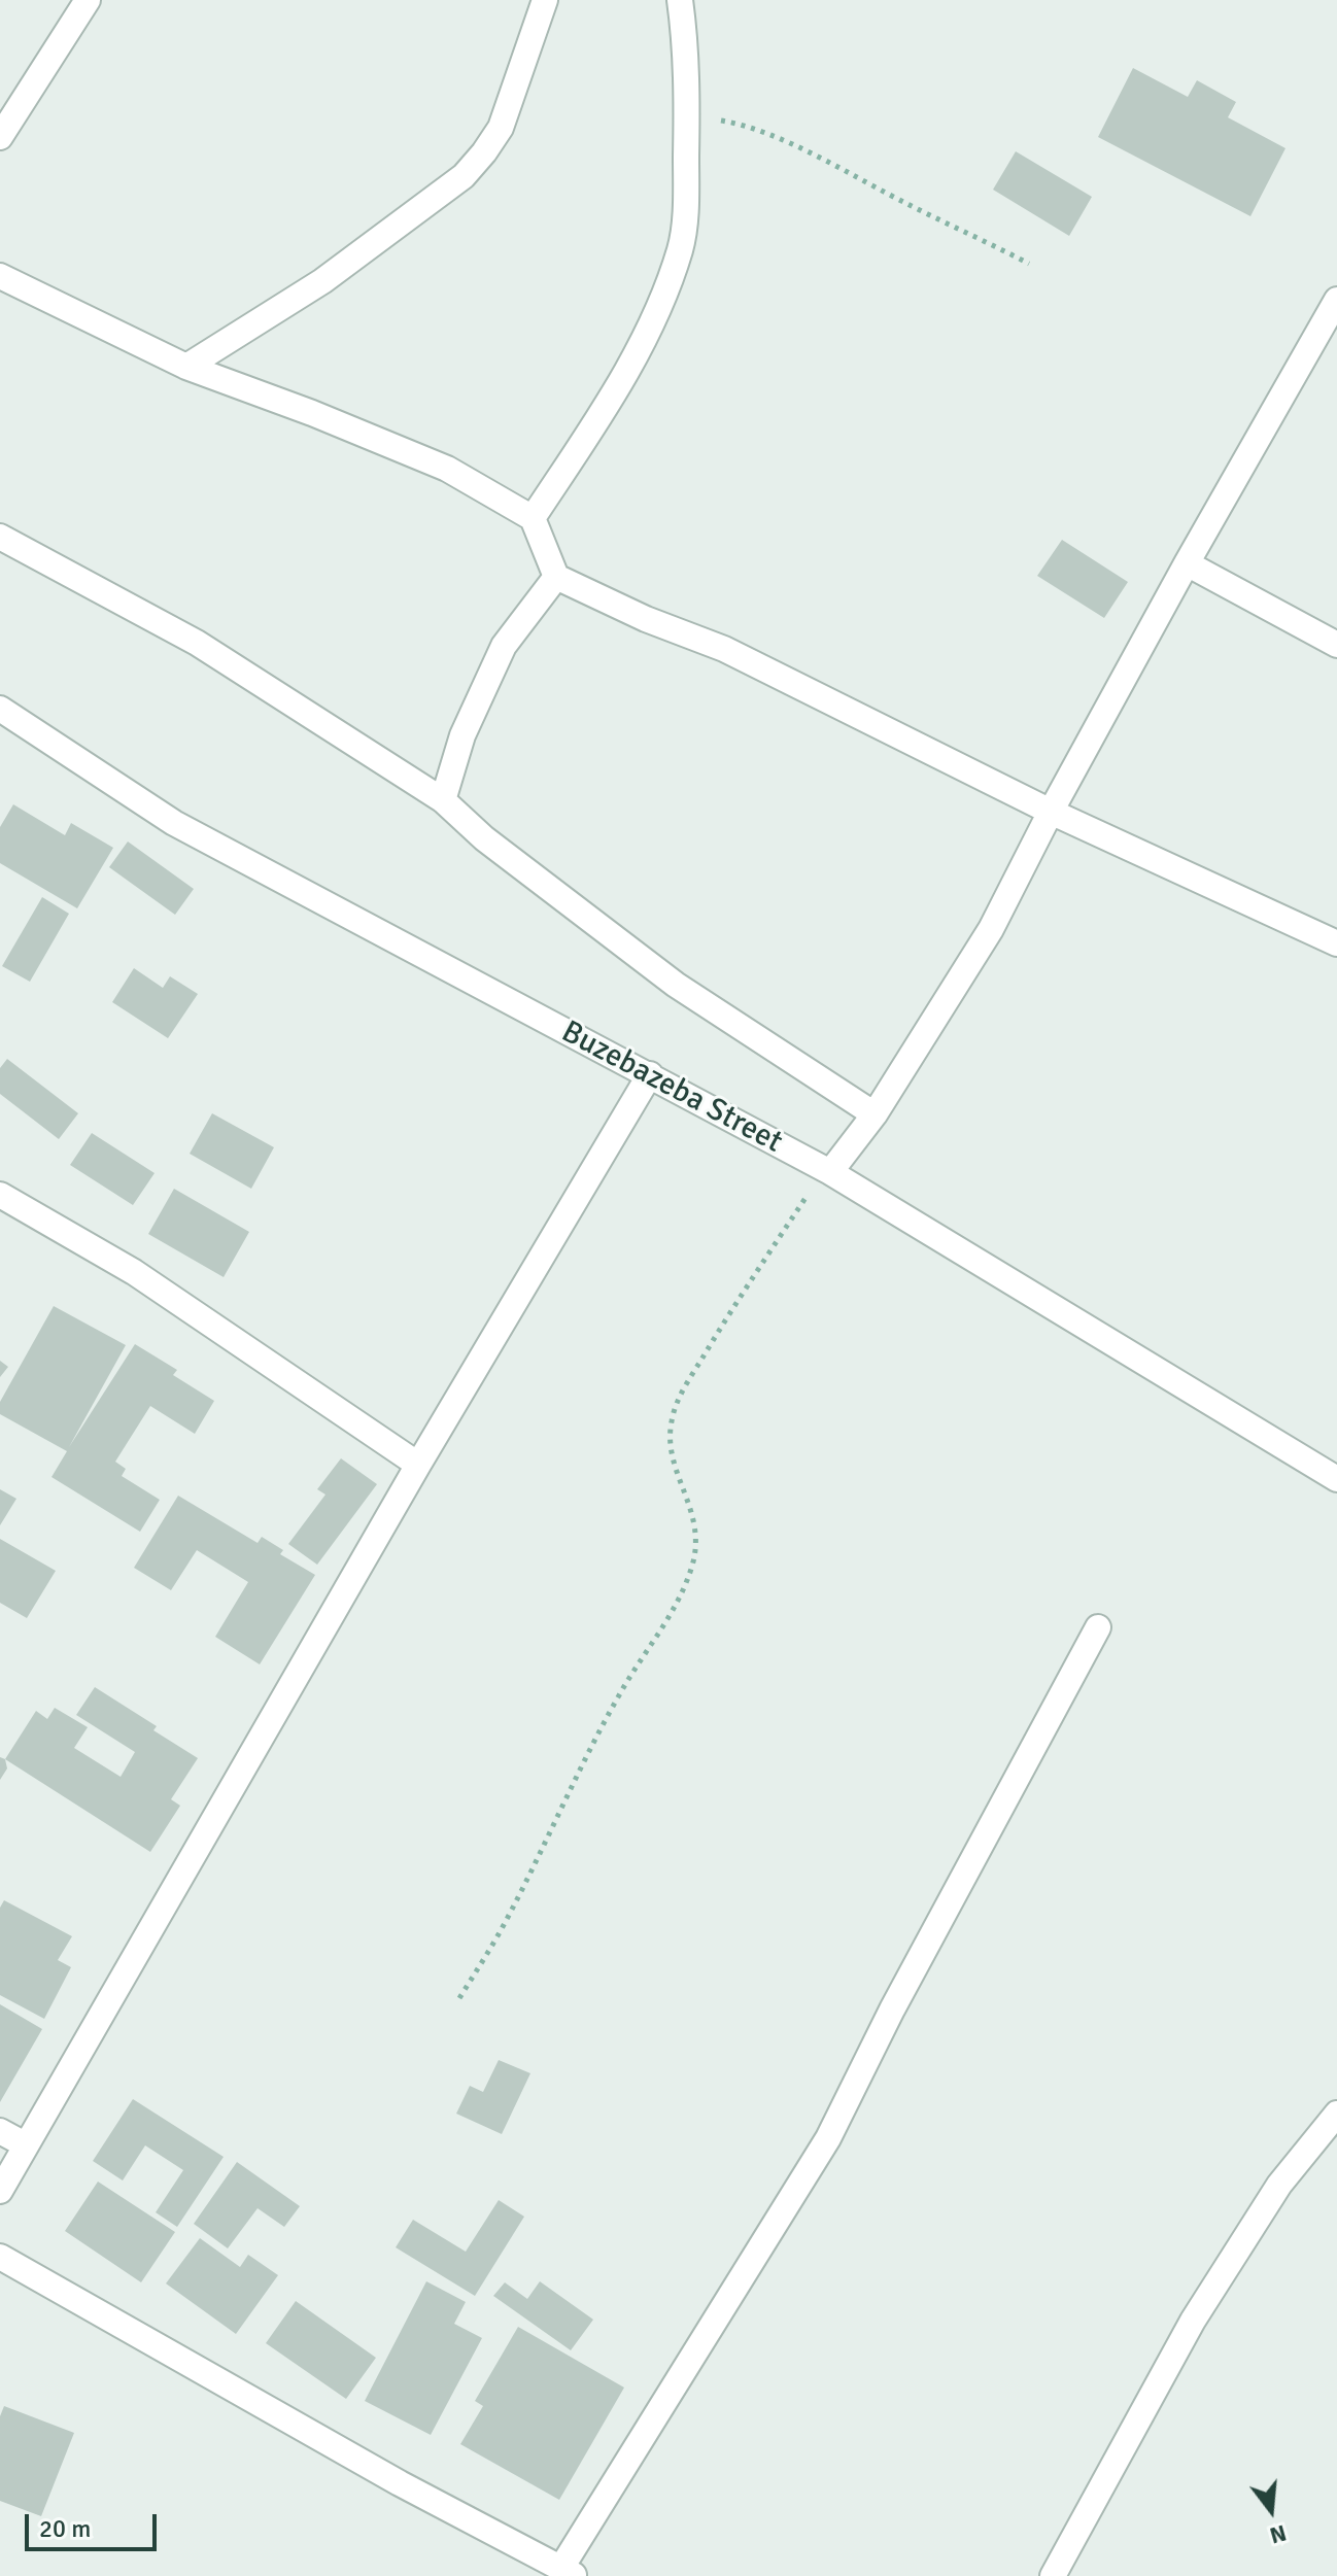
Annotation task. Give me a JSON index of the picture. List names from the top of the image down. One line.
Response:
{"streets":{"street":["Buzebazeba Street"]},"scale_bar":"20 m","north":"bottom"}
